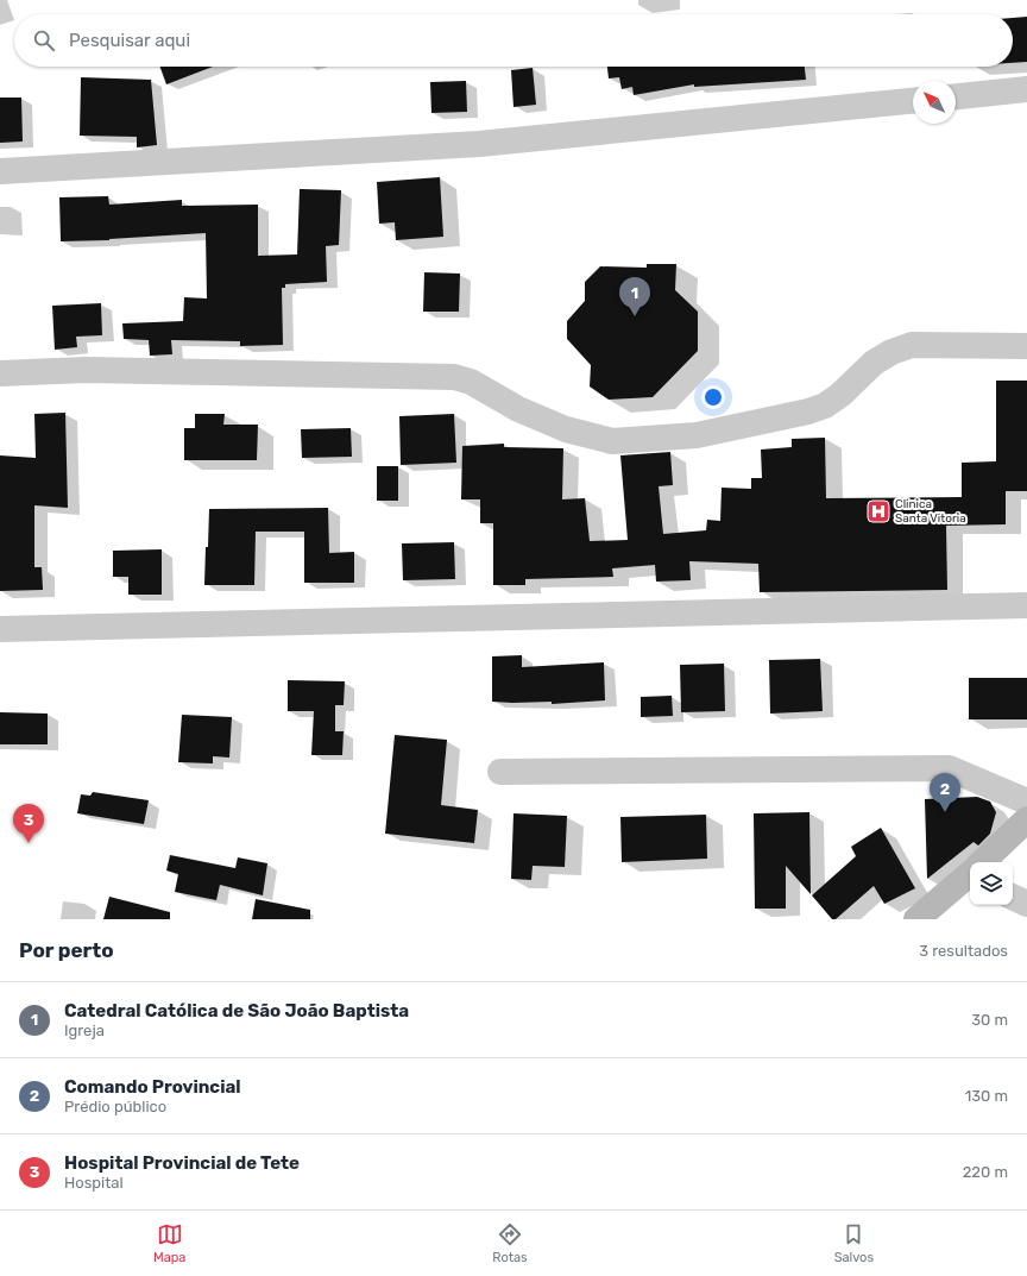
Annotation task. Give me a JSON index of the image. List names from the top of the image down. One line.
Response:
{"places":{"hospital":["Clinica Santa Vitoria"]},"north":"top left","page":{"search":"Pesquisar aqui","pins":["1","2","3"],"heading":["Por perto","3 resultados"],"list":[{"mark":"1","name":"Catedral Católica de São João Baptista","note":"Igreja","value":"30 m"},{"mark":"2","name":"Comando Provincial","note":"Prédio público","value":"130 m"},{"mark":"3","name":"Hospital Provincial de Tete","note":"Hospital","value":"220 m"}],"nav":["Mapa","Rotas","Salvos"]}}
